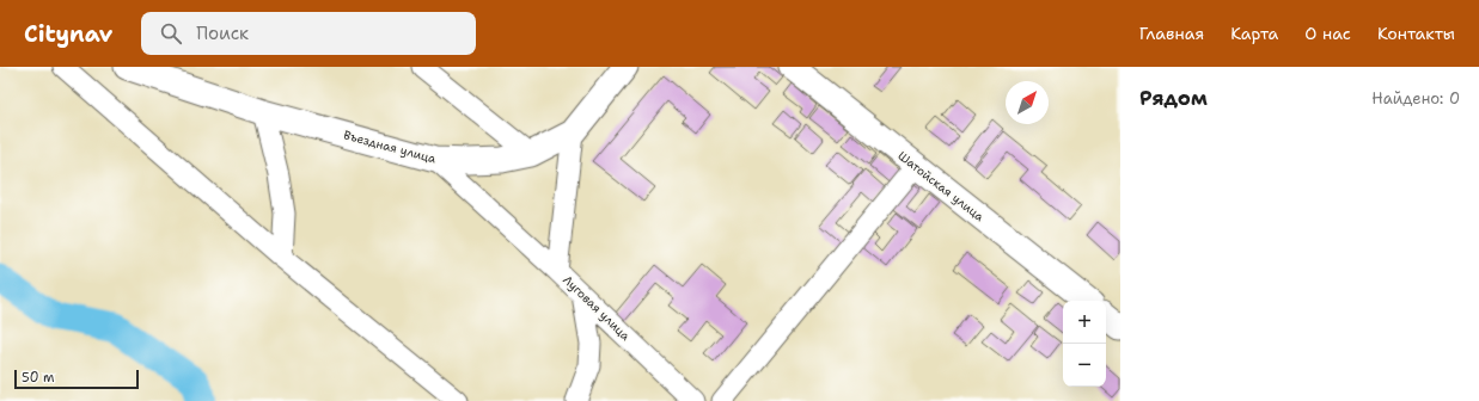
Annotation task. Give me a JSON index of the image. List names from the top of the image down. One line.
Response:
{"streets":{"street":["Въездная улица","Шатойская улица","Луговая улица"]},"crossings":[["Въездная улица","Луговая улица"]],"scale_bar":"50 m","north":"top right","page":{"header":"Citynav","search":"Поиск","nav":["Главная","Карта","О нас","Контакты"],"heading":["Рядом","Найдено: 0"],"map_buttons":["+","−"],"scale":"50 m"}}
